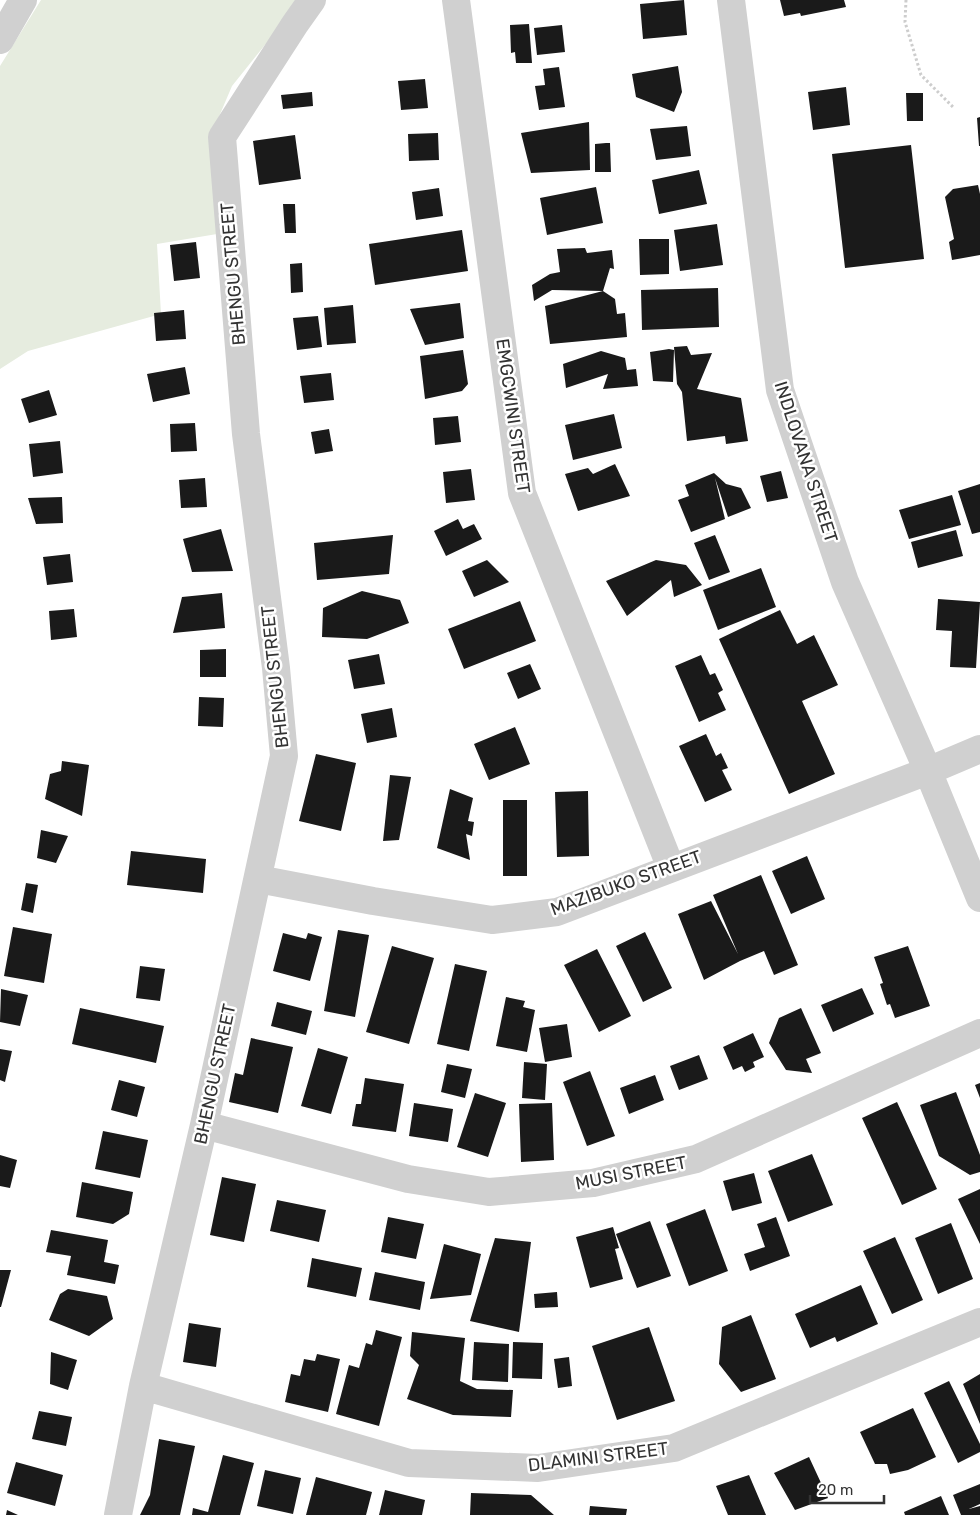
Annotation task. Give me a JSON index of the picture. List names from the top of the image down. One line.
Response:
{"streets":{"street":["BHENGU STREET","EMGCWINI STREET","INDLOVANA STREET","MAZIBUKO STREET","MUSI STREET","DLAMINI STREET"]},"crossings":[["BHENGU STREET","MAZIBUKO STREET"],["BHENGU STREET","MUSI STREET"],["BHENGU STREET","DLAMINI STREET"],["EMGCWINI STREET","MAZIBUKO STREET"],["INDLOVANA STREET","MAZIBUKO STREET"]],"scale_bar":"20 m"}
